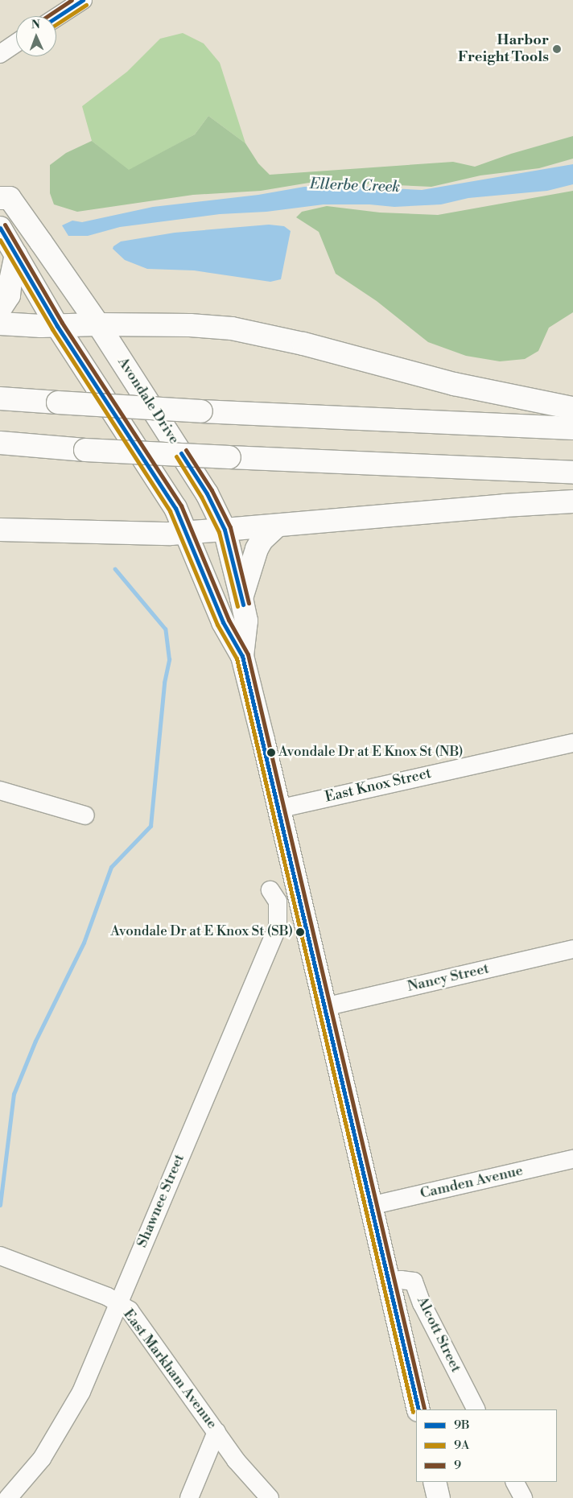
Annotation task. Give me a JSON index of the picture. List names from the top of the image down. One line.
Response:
{"streets":{"main road":["Avondale Drive"],"street":["East Knox Street","Nancy Street","Camden Avenue","Shawnee Street","Alcott Street","East Markham Avenue"]},"crossings":[["Avondale Drive","East Knox Street"],["Avondale Drive","Nancy Street"],["Avondale Drive","Camden Avenue"],["Avondale Drive","Alcott Street"],["Shawnee Street","East Markham Avenue"]],"water":["Ellerbe Creek"],"places":["Harbor Freight Tools","Avondale Dr at E Knox St (NB)","Avondale Dr at E Knox St (SB)"],"lines":["transit line 9B","transit line 9","transit line 9A"],"legend":["9B","9A","9"],"north":"top"}
